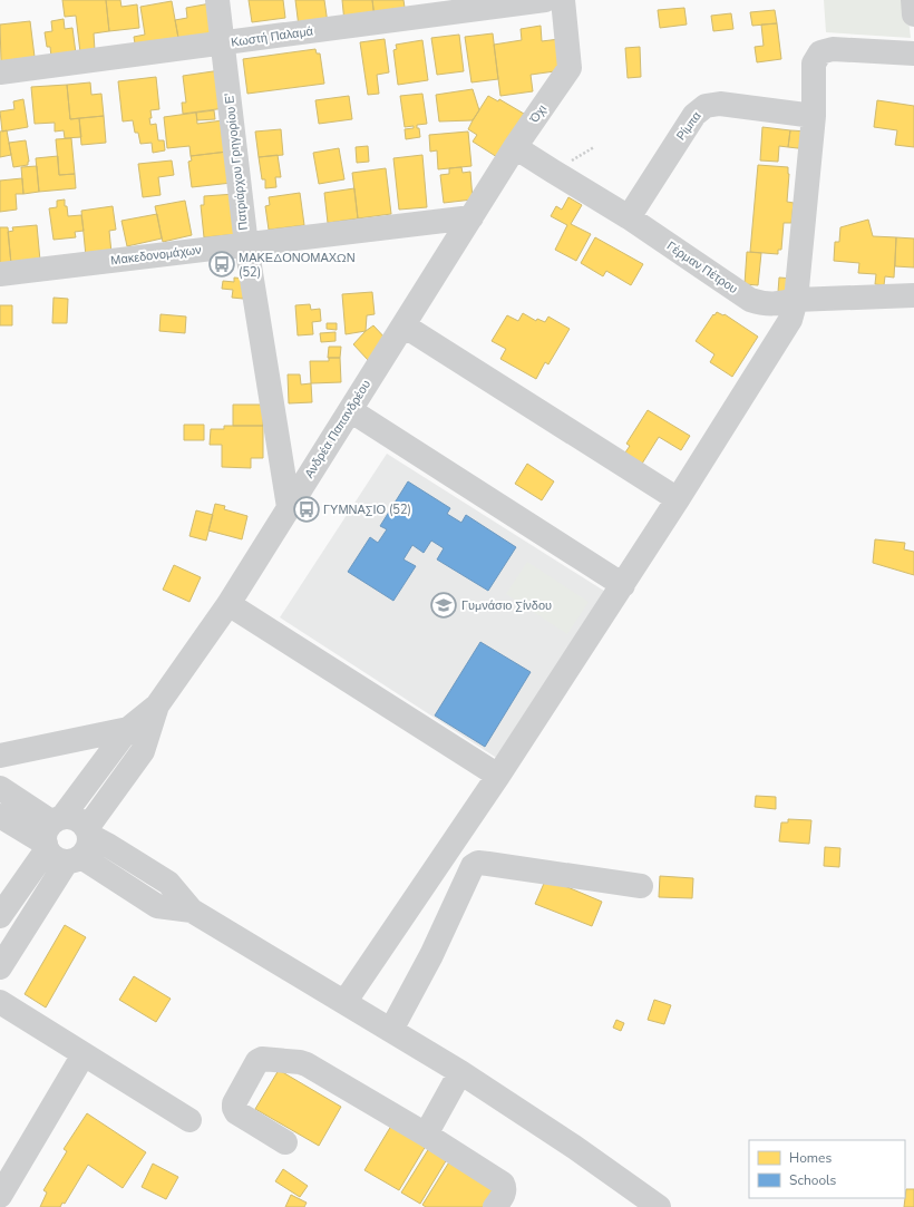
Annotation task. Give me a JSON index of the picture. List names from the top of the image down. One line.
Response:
{"streets":{"street":["Κωστή Παλαμά","Όχι","Ρίμπα","Πατριάρχου Γρηγορίου Ε'","Μακεδονομάχων","Γέρμαν Πέτρου","Ανδρέα Παπανδρέου"]},"crossings":[["Κωστή Παλαμά","Πατριάρχου Γρηγορίου Ε'"],["Όχι","Μακεδονομάχων"],["Όχι","Γέρμαν Πέτρου"],["Όχι","Ανδρέα Παπανδρέου"],["Ρίμπα","Γέρμαν Πέτρου"],["Πατριάρχου Γρηγορίου Ε'","Μακεδονομάχων"],["Πατριάρχου Γρηγορίου Ε'","Ανδρέα Παπανδρέου"],["Μακεδονομάχων","Ανδρέα Παπανδρέου"]],"places":{"bus stop":["ΜΑΚΕΔΟΝΟΜΑΧΩΝ (52)","ΓΥΜΝΑΣΙΟ (52)"],"school or university":["Γυμνάσιο Σίνδου"]},"legend":["Homes","Schools"]}
